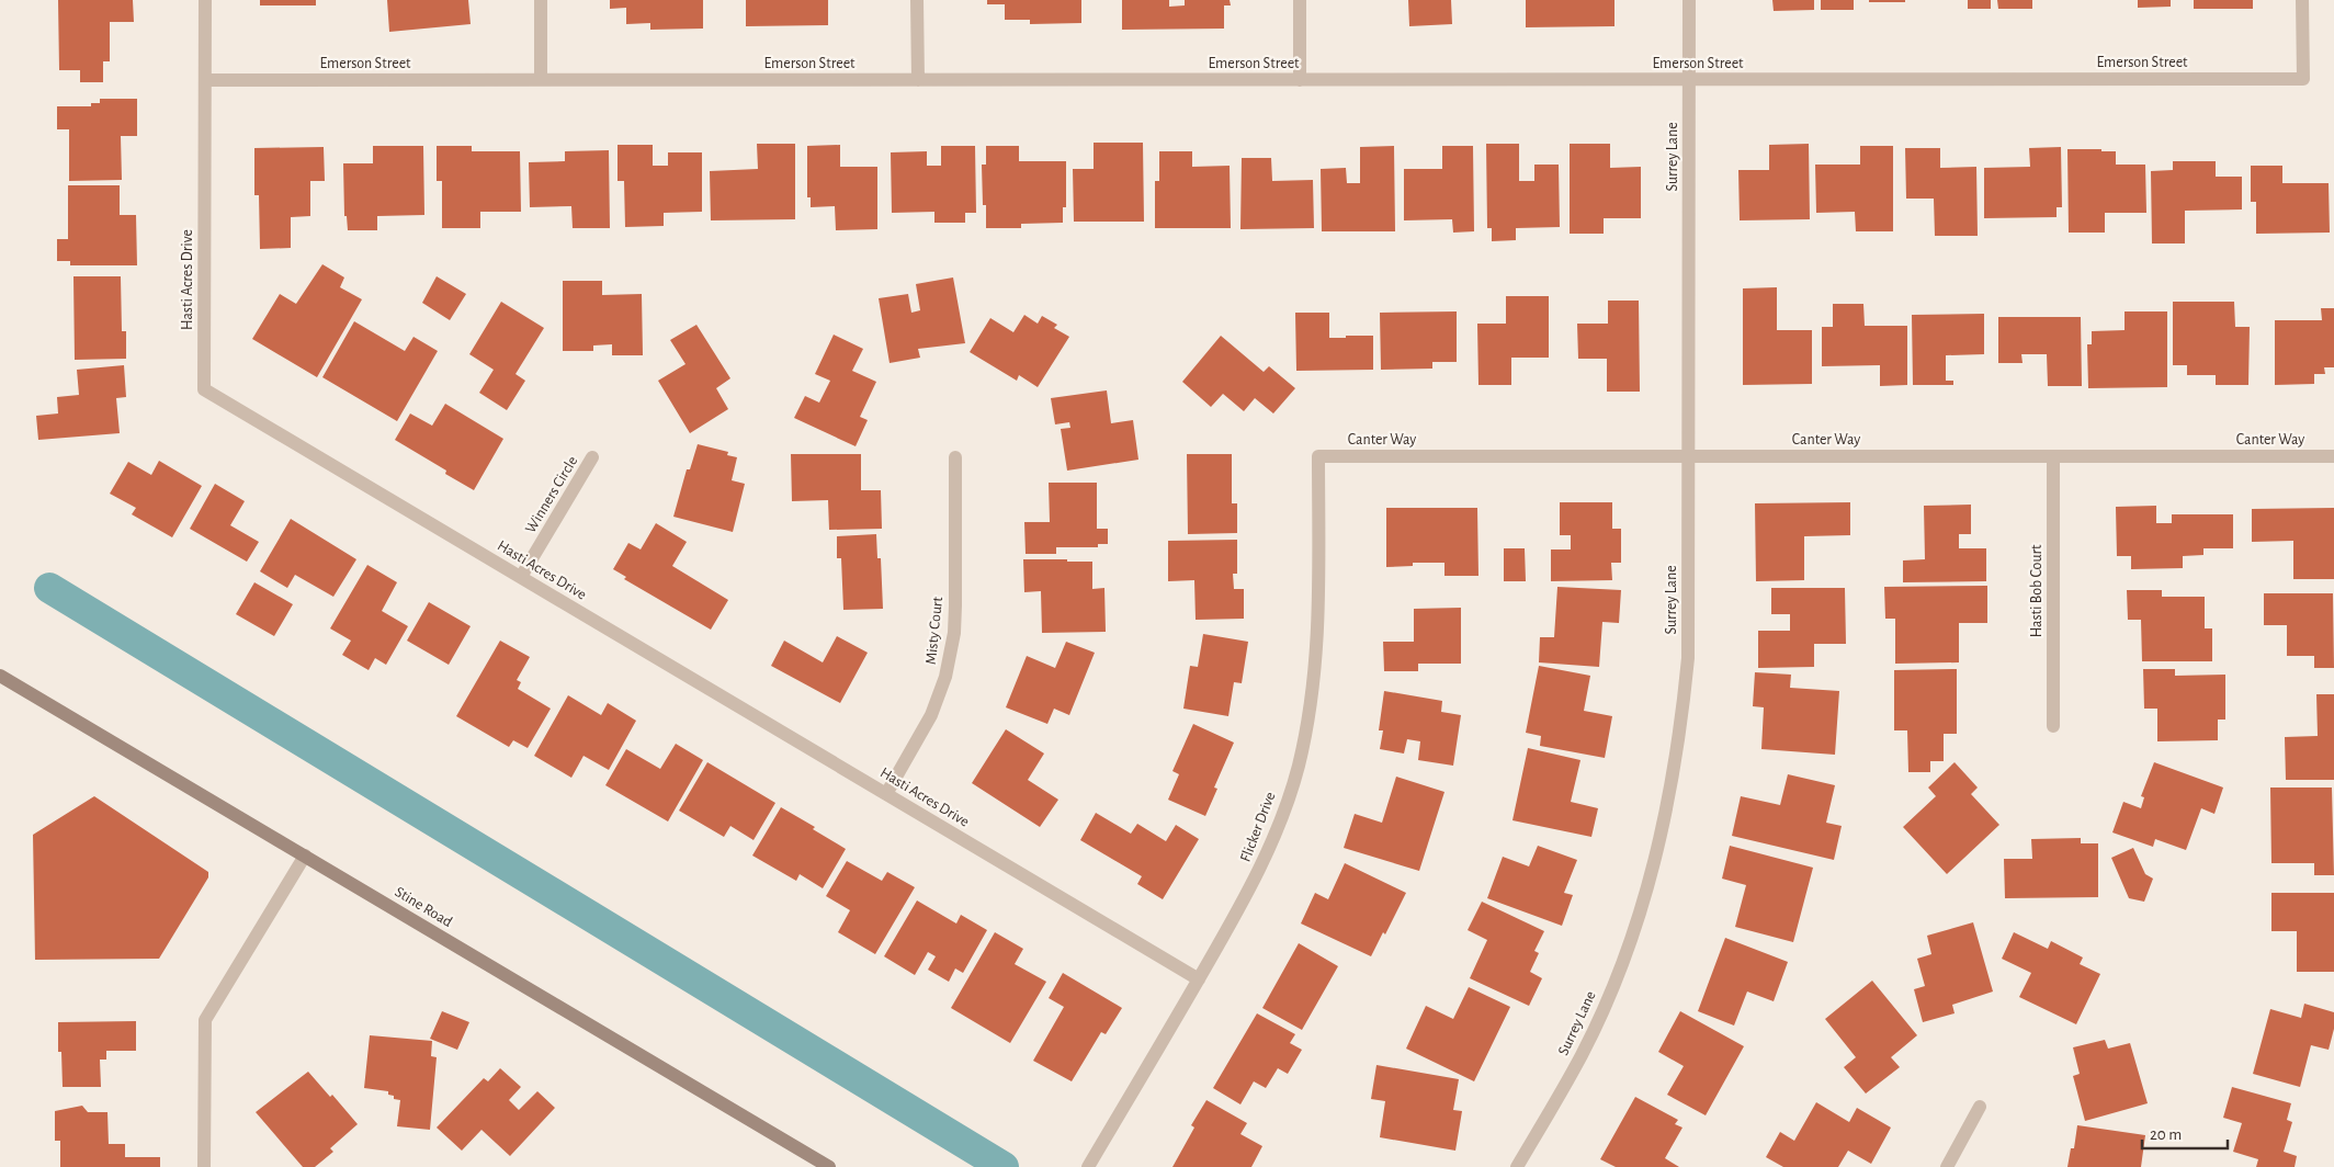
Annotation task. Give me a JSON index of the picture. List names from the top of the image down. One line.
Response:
{"streets":{"street":["Emerson Street","Surrey Lane","Hasti Acres Drive","Canter Way","Winners Circle","Hasti Bob Court","Misty Court","Flicker Drive","Stine Road"]},"crossings":[["Emerson Street","Surrey Lane"],["Emerson Street","Hasti Acres Drive"],["Surrey Lane","Canter Way"],["Hasti Acres Drive","Winners Circle"],["Hasti Acres Drive","Misty Court"],["Hasti Acres Drive","Flicker Drive"],["Canter Way","Hasti Bob Court"],["Canter Way","Flicker Drive"]],"scale_bar":"20 m"}
